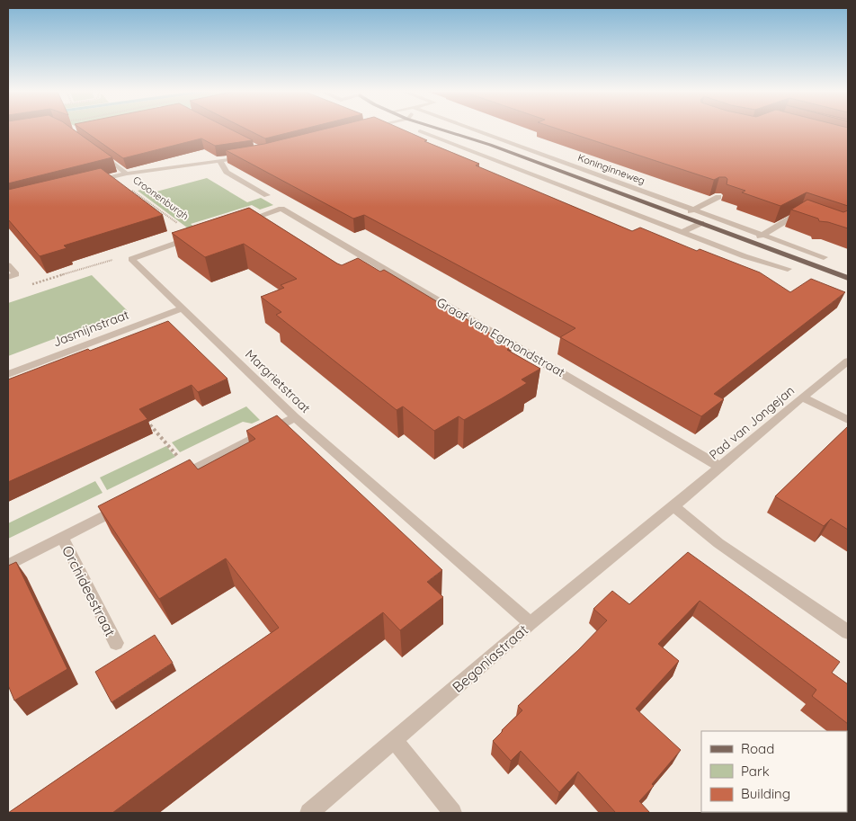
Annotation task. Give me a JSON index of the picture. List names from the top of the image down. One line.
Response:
{"streets":{"main road":["Koninginneweg"],"street":["Croonenburgh","Jasmijnstraat","Graaf van Egmondstraat","Margrietstraat","Pad van Jongejan","Orchideestraat","Begoniastraat"]},"crossings":[["Jasmijnstraat","Margrietstraat"],["Graaf van Egmondstraat","Pad van Jongejan"],["Margrietstraat","Begoniastraat"],["Pad van Jongejan","Begoniastraat"]],"legend":["Road","Park","Building"]}
